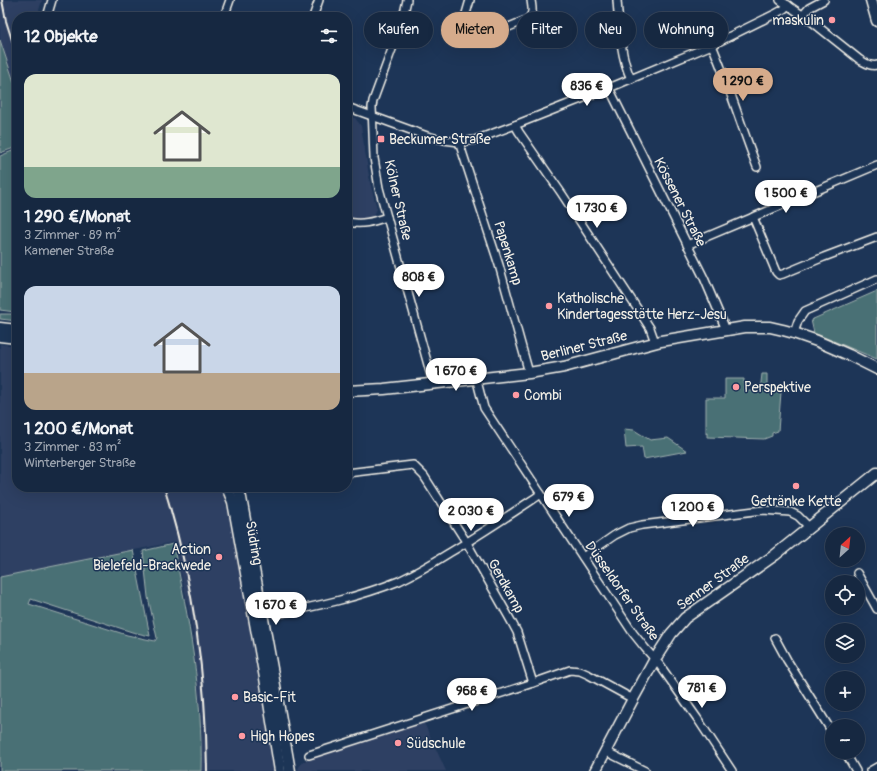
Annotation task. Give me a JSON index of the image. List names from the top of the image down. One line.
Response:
{"streets":{"street":["Kölner Straße","Kössener Straße","Papenkamp","Berliner Straße","Südring","Senner Straße","Gerdkamp","Düsseldorfer Straße"]},"crossings":[["Kölner Straße","Berliner Straße"],["Kössener Straße","Berliner Straße"],["Papenkamp","Berliner Straße"],["Berliner Straße","Düsseldorfer Straße"],["Senner Straße","Düsseldorfer Straße"]],"places":{"other":["maskulin","Katholische Kindertagesstätte Herz-Jesu","Perspektive","Combi","Getränke Kette","Action Bielefeld-Brackwede","Basic-Fit","High Hopes","Südschule"],"transit":["Beckumer Straße"]},"north":"top right","page":{"chip":["Kaufen","Mieten","Filter","Neu","Wohnung"],"heading":"12 Objekte","list":[{"name":"1 290 €/Monat","note":"3 Zimmer · 89 m² · Kamener Straße"},{"name":"1 200 €/Monat","note":"3 Zimmer · 83 m² · Winterberger Straße"}],"price":["1 290 €","836 €","1 500 €","1 730 €","808 €","1 670 €","679 €","1 200 €","2 030 €","1 670 €","781 €","968 €"],"map_buttons":["+","−"]}}
